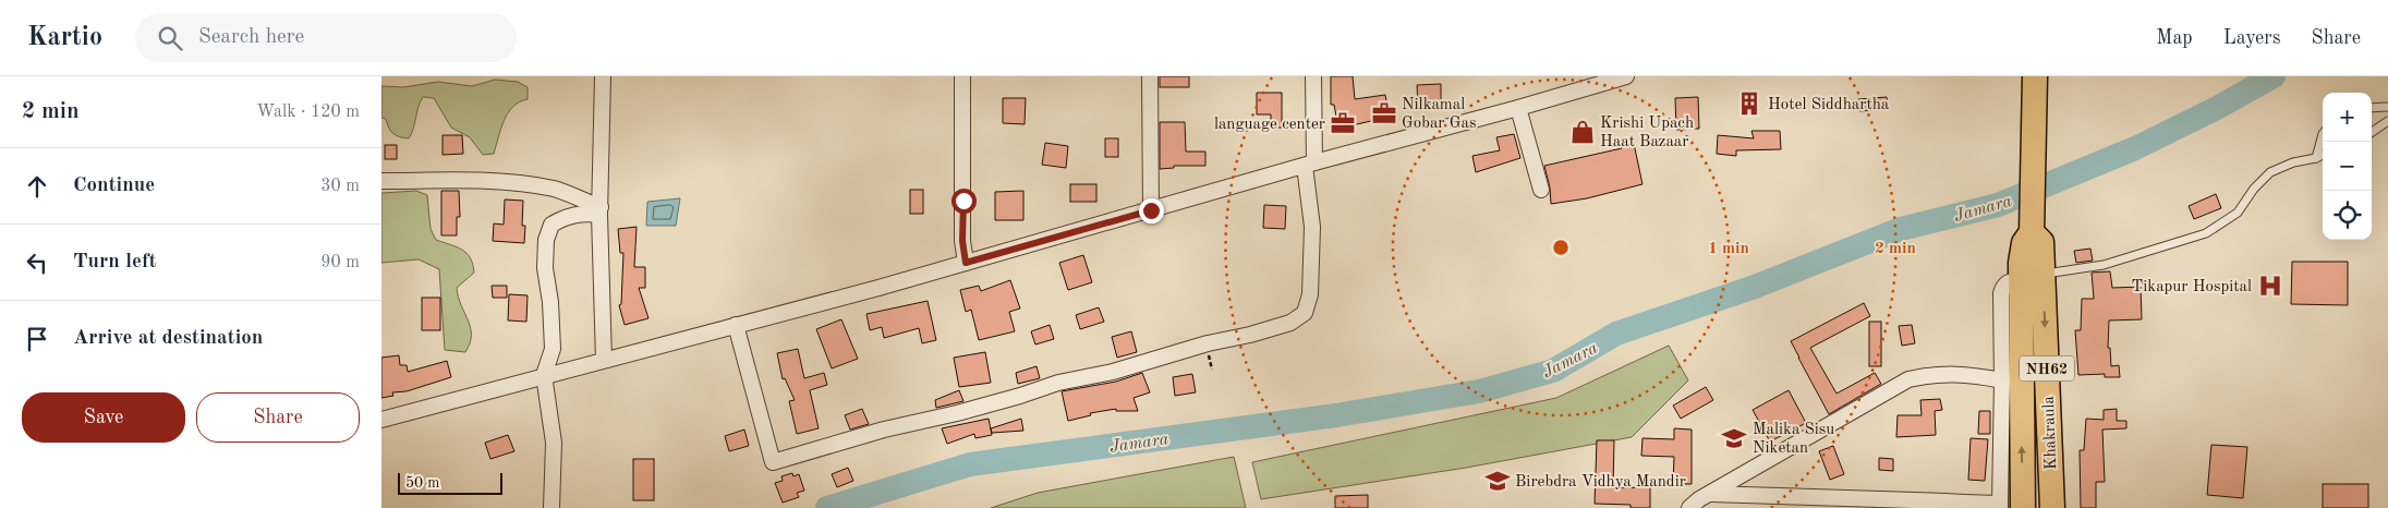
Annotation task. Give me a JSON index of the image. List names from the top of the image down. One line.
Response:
{"streets":{"main road":["NH62","Khakraula"]},"water":["Jamara"],"places":{"building":["Hotel Siddhartha"],"office":["Nilkamal Gobar Gas","language center"],"shop":["Krishi Upach Haat Bazaar"],"hospital":["Tikapur Hospital"],"school or university":["Malika Sisu Niketan","Birebdra Vidhya Mandir"]},"scale_bar":"50 m","page":{"header":"Kartio","search":"Search here","nav":["Map","Layers","Share"],"heading":["2 min","Walk · 120 m"],"map_buttons":["+","−"],"list":[["Continue","30 m"],["Turn left","90 m"],"Arrive at destination"],"buttons":["Save","Share"],"scale":"50 m"},"rings":["1 min","2 min"]}
